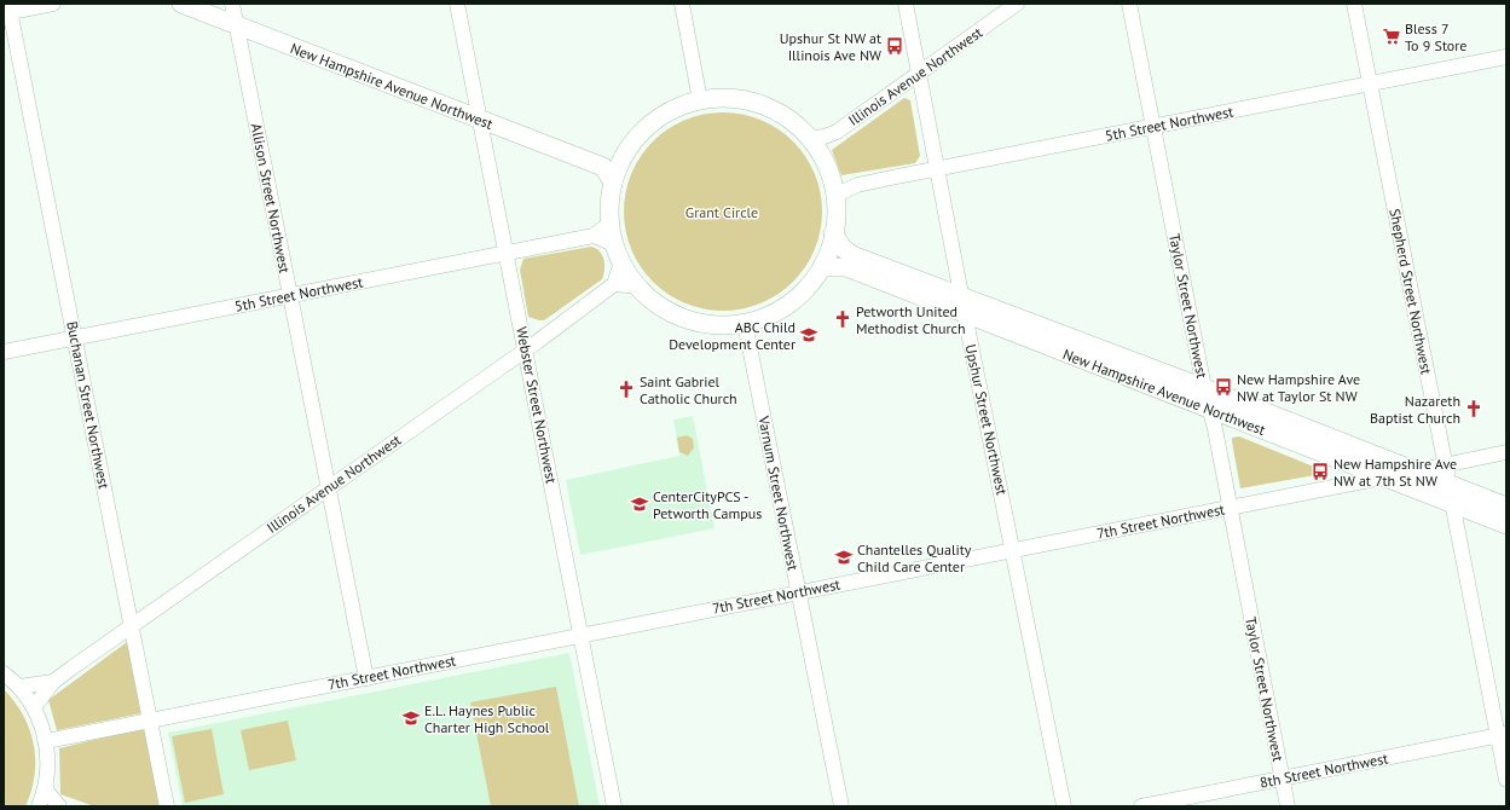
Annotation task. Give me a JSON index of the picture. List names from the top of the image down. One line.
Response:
{"streets":{"main road":["New Hampshire Avenue Northwest"],"street":["Illinois Avenue Northwest","5th Street Northwest","Allison Street Northwest","Shepherd Street Northwest","Taylor Street Northwest","Buchanan Street Northwest","Webster Street Northwest","Upshur Street Northwest","Varnum Street Northwest","7th Street Northwest","8th Street Northwest"]},"crossings":[["Illinois Avenue Northwest","Allison Street Northwest"],["Illinois Avenue Northwest","Buchanan Street Northwest"],["Illinois Avenue Northwest","Webster Street Northwest"],["Illinois Avenue Northwest","Upshur Street Northwest"],["New Hampshire Avenue Northwest","Allison Street Northwest"],["New Hampshire Avenue Northwest","Shepherd Street Northwest"],["New Hampshire Avenue Northwest","Taylor Street Northwest"],["New Hampshire Avenue Northwest","Webster Street Northwest"],["New Hampshire Avenue Northwest","Upshur Street Northwest"],["New Hampshire Avenue Northwest","7th Street Northwest"],["5th Street Northwest","Allison Street Northwest"],["5th Street Northwest","Shepherd Street Northwest"],["5th Street Northwest","Taylor Street Northwest"],["5th Street Northwest","Buchanan Street Northwest"],["5th Street Northwest","Webster Street Northwest"],["5th Street Northwest","Upshur Street Northwest"],["Allison Street Northwest","7th Street Northwest"],["Shepherd Street Northwest","7th Street Northwest"],["Shepherd Street Northwest","8th Street Northwest"],["Taylor Street Northwest","7th Street Northwest"],["Taylor Street Northwest","8th Street Northwest"],["Buchanan Street Northwest","7th Street Northwest"],["Webster Street Northwest","7th Street Northwest"],["Upshur Street Northwest","7th Street Northwest"],["Varnum Street Northwest","7th Street Northwest"]],"parks":["Grant Circle"],"places":{"supermarket":["Bless 7 To 9 Store"],"bus stop":["Upshur St NW at Illinois Ave NW","New Hampshire Ave NW at Taylor St NW","New Hampshire Ave NW at 7th St NW"],"church":["Petworth United Methodist Church","Saint Gabriel Catholic Church","Nazareth Baptist Church"],"school or university":["ABC Child Development Center","CenterCityPCS - Petworth Campus","Chantelles Quality Child Care Center","E.L. Haynes Public Charter High School"]}}
